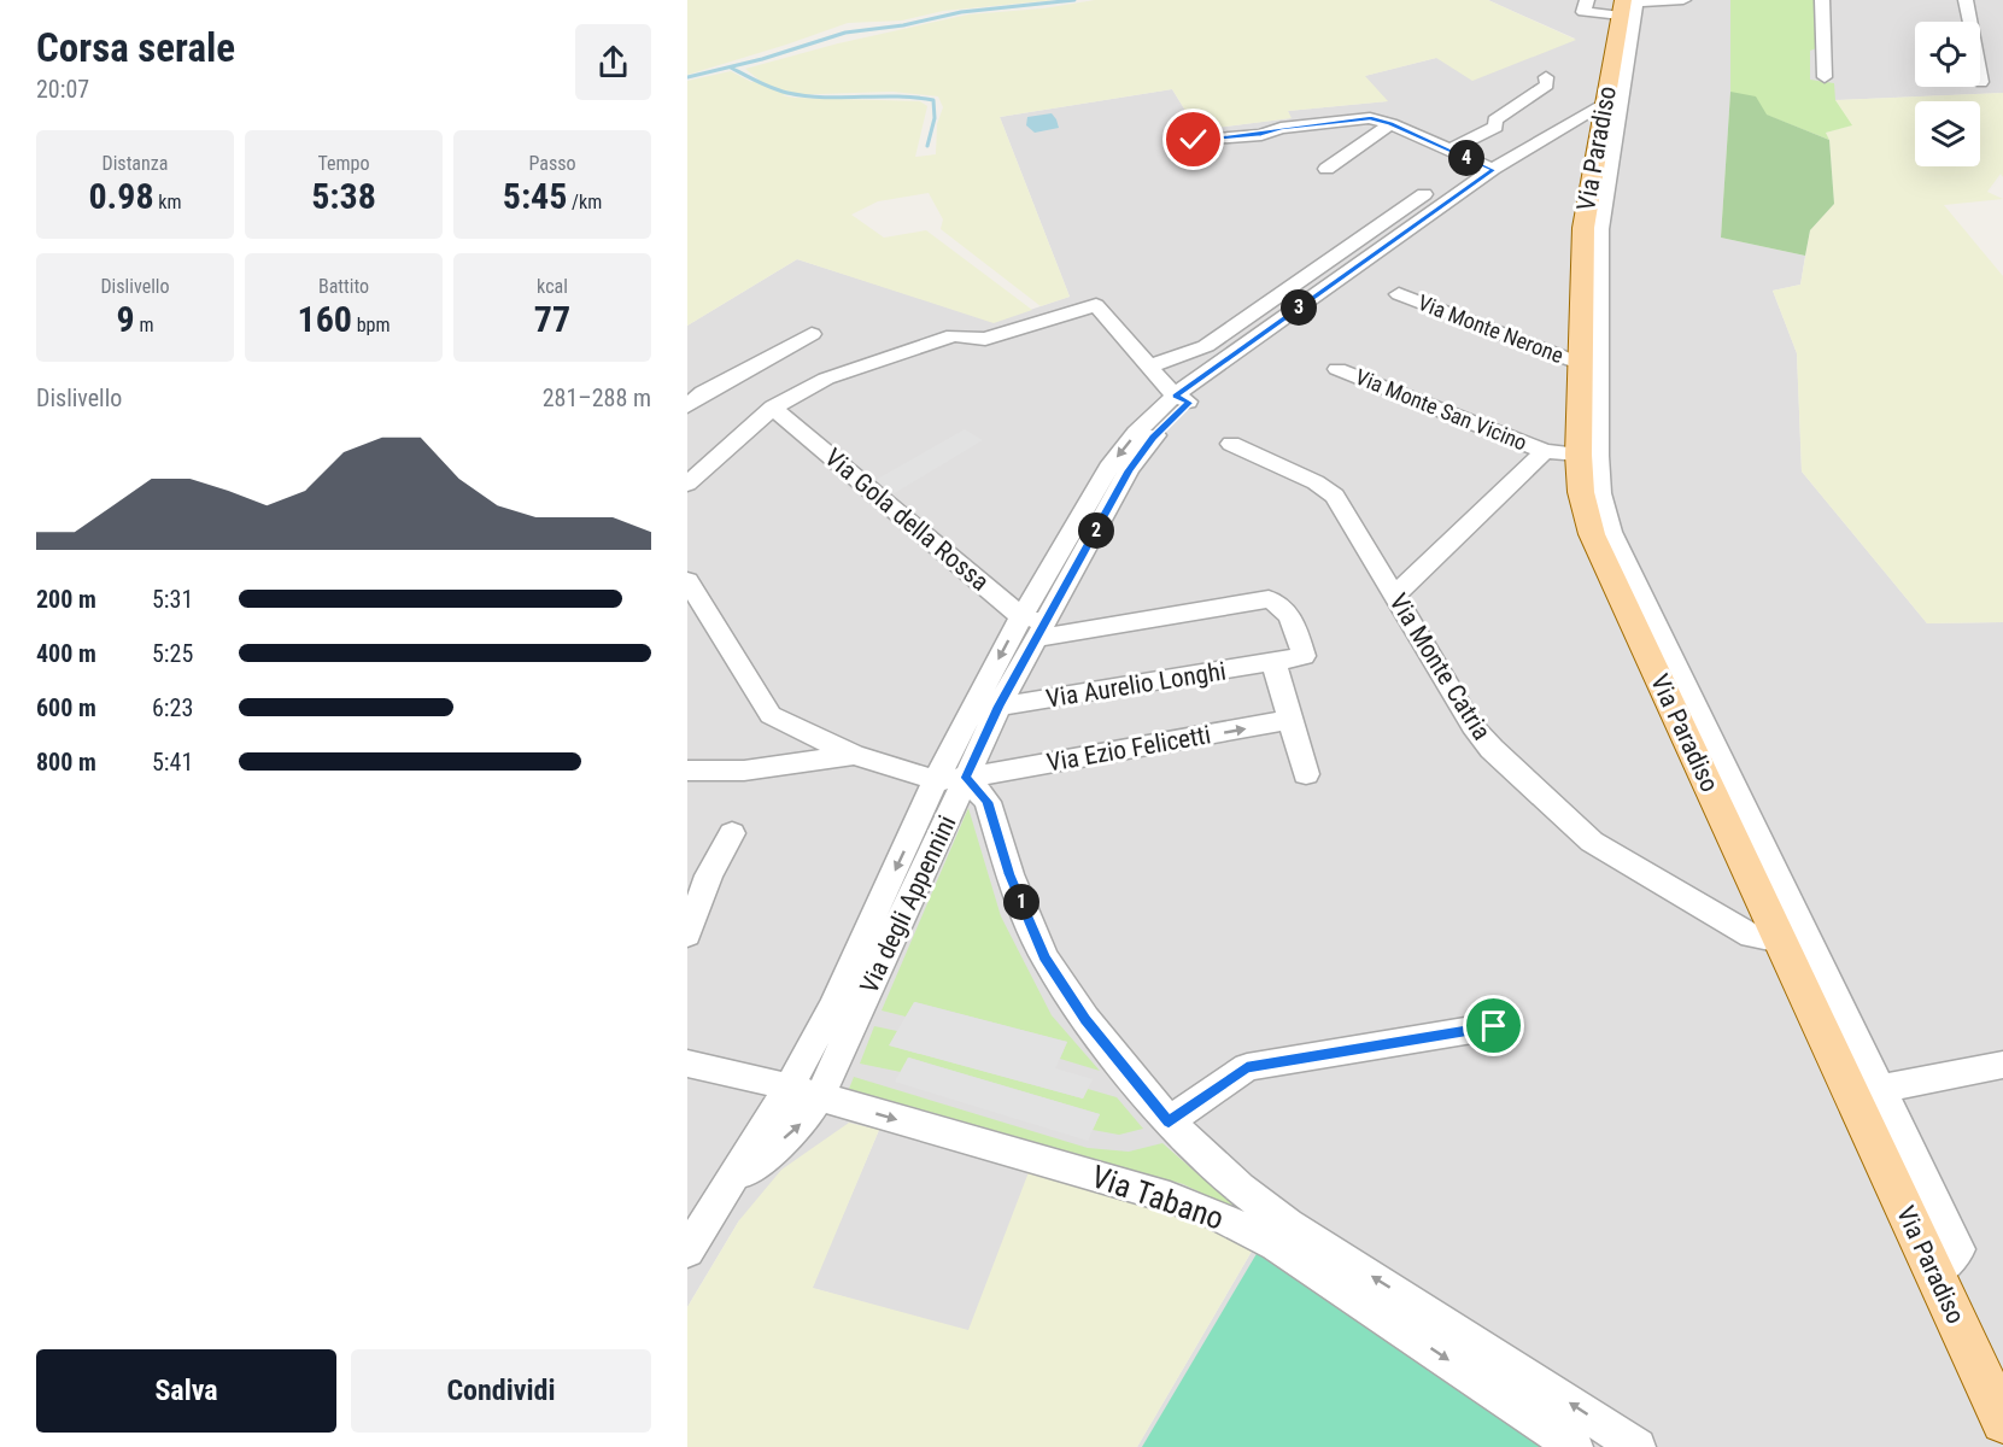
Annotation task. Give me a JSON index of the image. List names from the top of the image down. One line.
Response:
{"streets":{"main road":["Via Paradiso"],"street":["Via Monte Nerone","Via Monte San Vicino","Via Gola della Rossa","Via Monte Catria","Via Aurelio Longhi","Via Ezio Felicetti","Via degli Appennini","Via Tabano"]},"crossings":[["Via Paradiso","Via Monte Nerone"],["Via Paradiso","Via Monte San Vicino"],["Via Paradiso","Via Monte Catria"],["Via Paradiso","Via degli Appennini"],["Via Gola della Rossa","Via Aurelio Longhi"],["Via Gola della Rossa","Via degli Appennini"],["Via Aurelio Longhi","Via degli Appennini"],["Via Ezio Felicetti","Via degli Appennini"],["Via Ezio Felicetti","Via Tabano"],["Via degli Appennini","Via Tabano"]],"one_way":["Via Ezio Felicetti"],"page":{"heading":["Corsa serale","20:07"],"stats":[["Distanza","0.98 km"],["Tempo","5:38"],["Passo","5:45 /km"],["Dislivello","9 m"],["Battito","160 bpm"],["kcal","77"]],"pins":["4","3","2","1"],"chart":["Dislivello","281–288 m"],"list":[{"name":"200 m","note":"5:31"},{"name":"400 m","note":"5:25"},{"name":"600 m","note":"6:23"},{"name":"800 m","note":"5:41"}],"buttons":["Salva","Condividi"]}}
